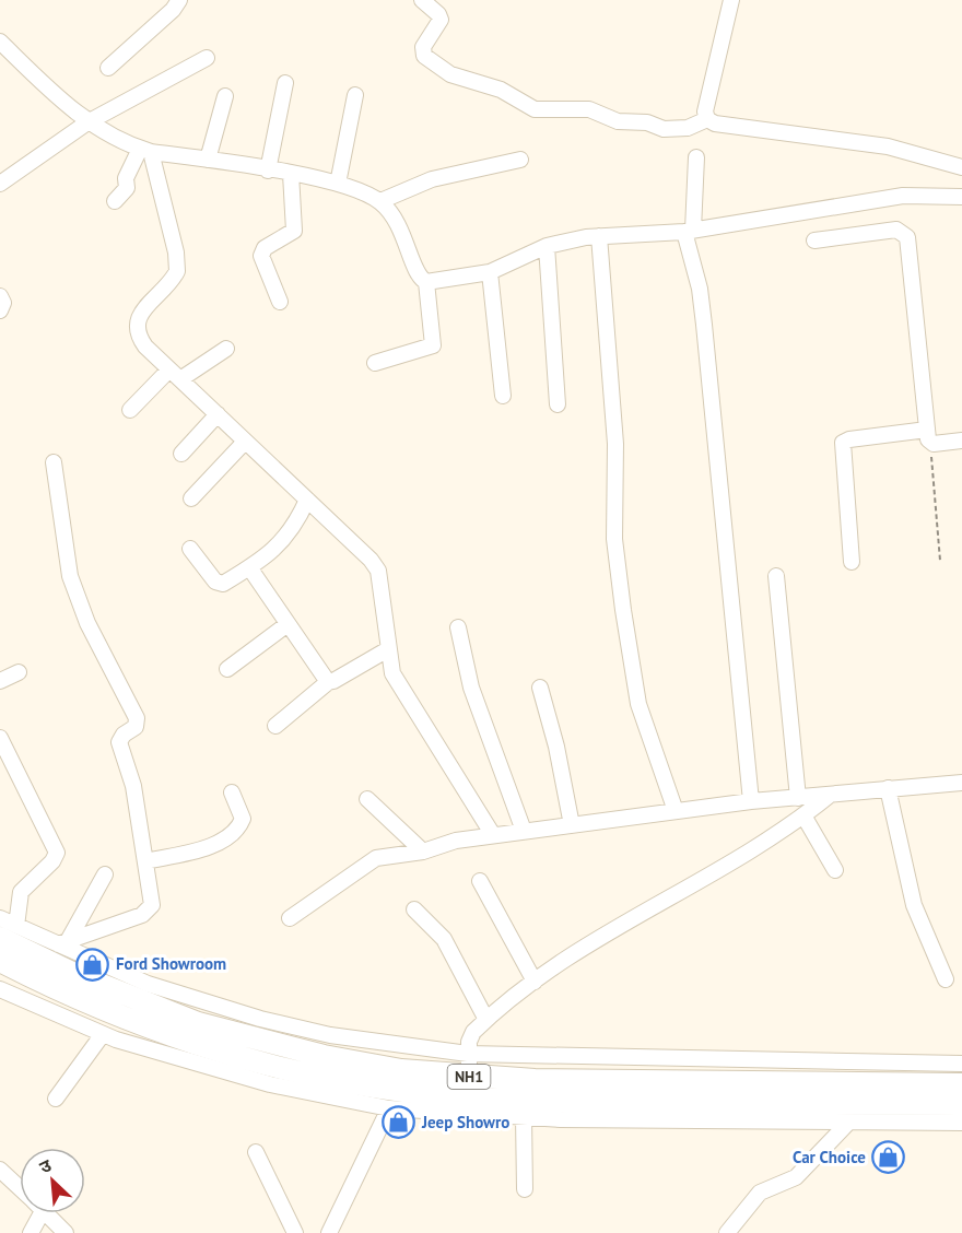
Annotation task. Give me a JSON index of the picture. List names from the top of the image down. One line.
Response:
{"streets":{"highway":["NH1"]},"places":{"shop":["Ford Showroom","Jeep Showro","Car Choice"]},"north":"top left"}
